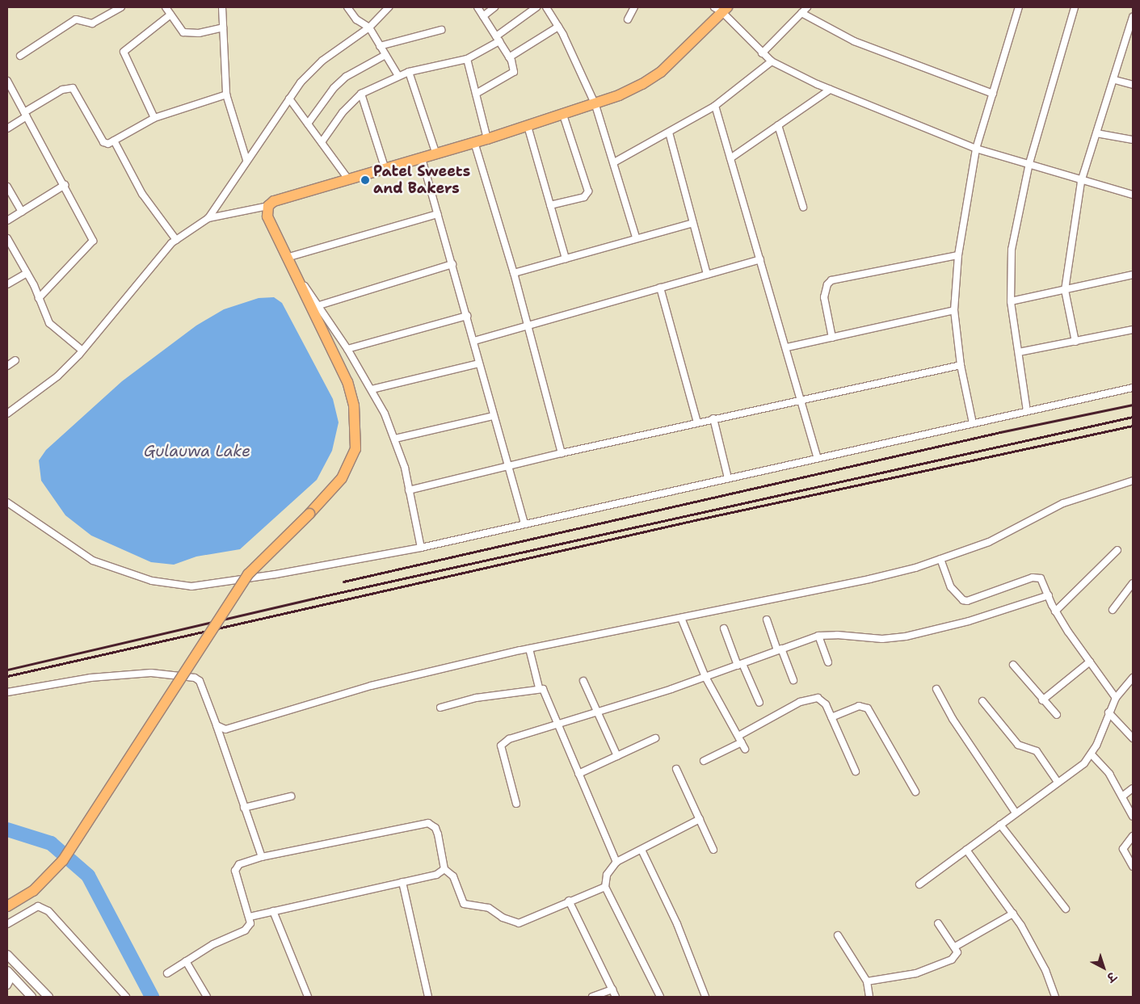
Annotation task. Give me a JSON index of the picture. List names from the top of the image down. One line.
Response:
{"water":["Gulauwa Lake"],"places":["Patel Sweets and Bakers"],"north":"bottom right"}
